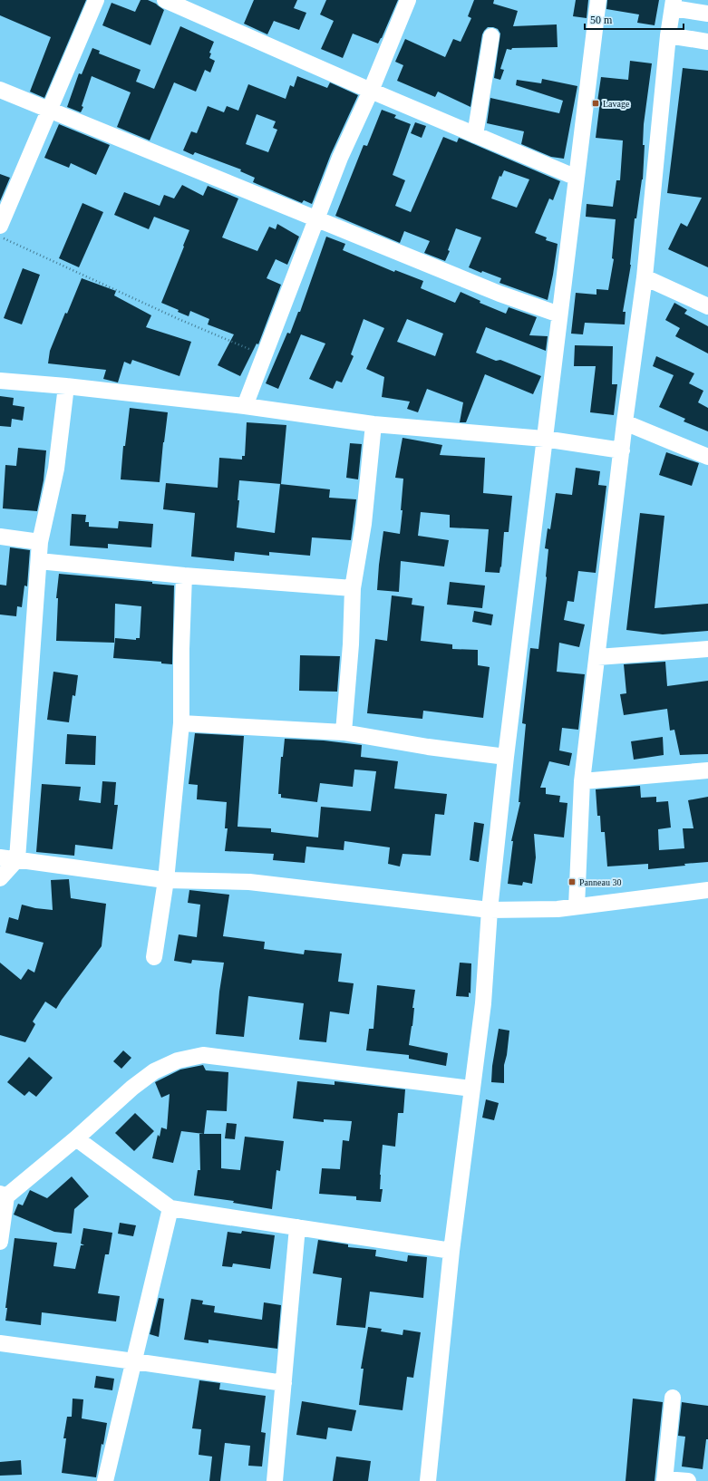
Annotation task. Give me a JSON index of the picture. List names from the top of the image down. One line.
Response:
{"places":{"transit":["Lavage","Panneau 30"]},"scale_bar":"50 m"}
